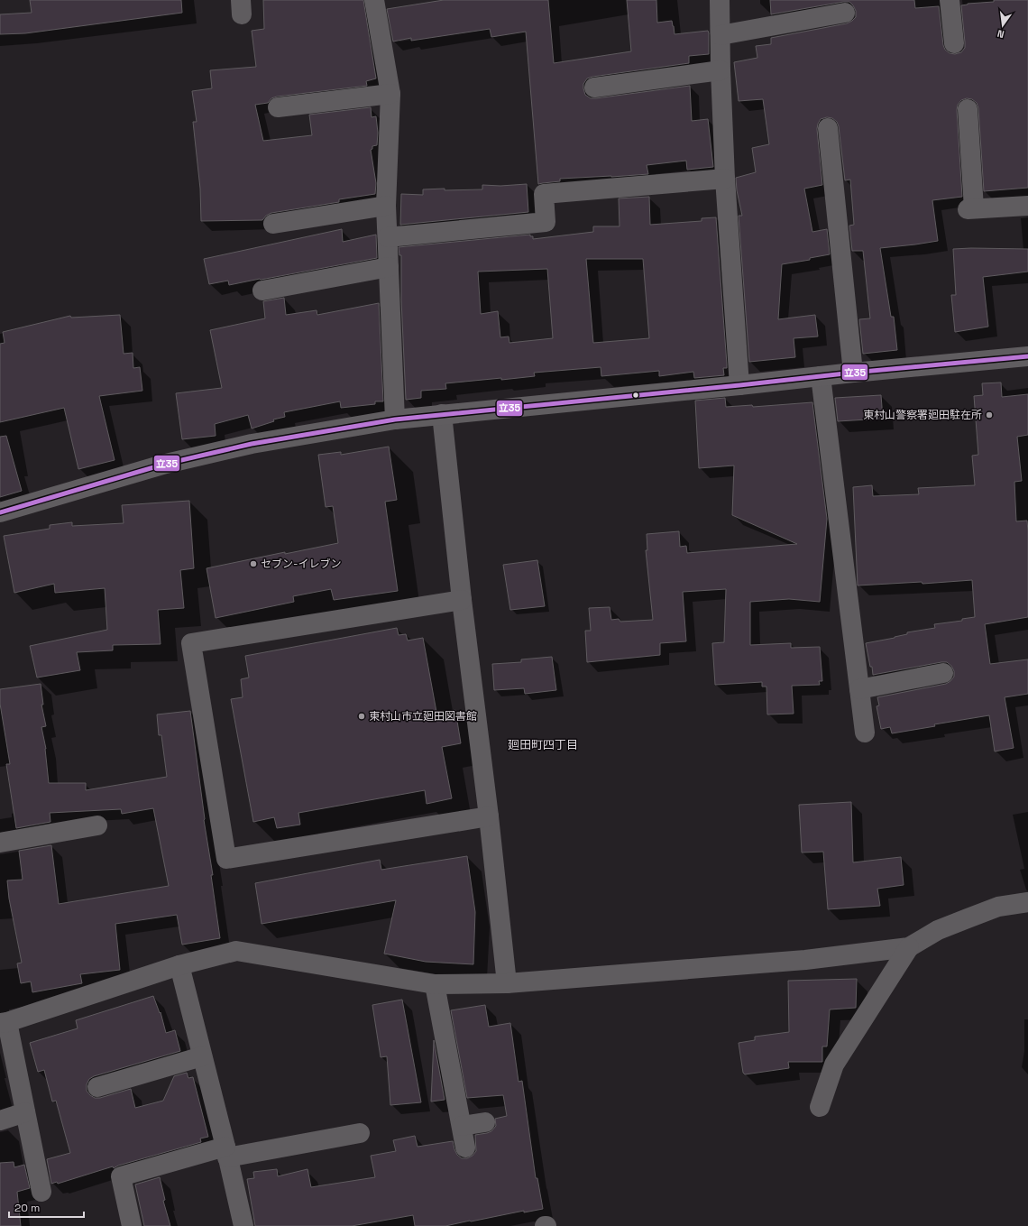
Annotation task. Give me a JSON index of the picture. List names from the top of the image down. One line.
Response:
{"districts":["廻田町四丁目"],"places":["東村山警察署廻田駐在所","セブン-イレブン","東村山市立廻田図書館"],"lines":["transit line 立35"],"scale_bar":"20 m","north":"bottom"}
